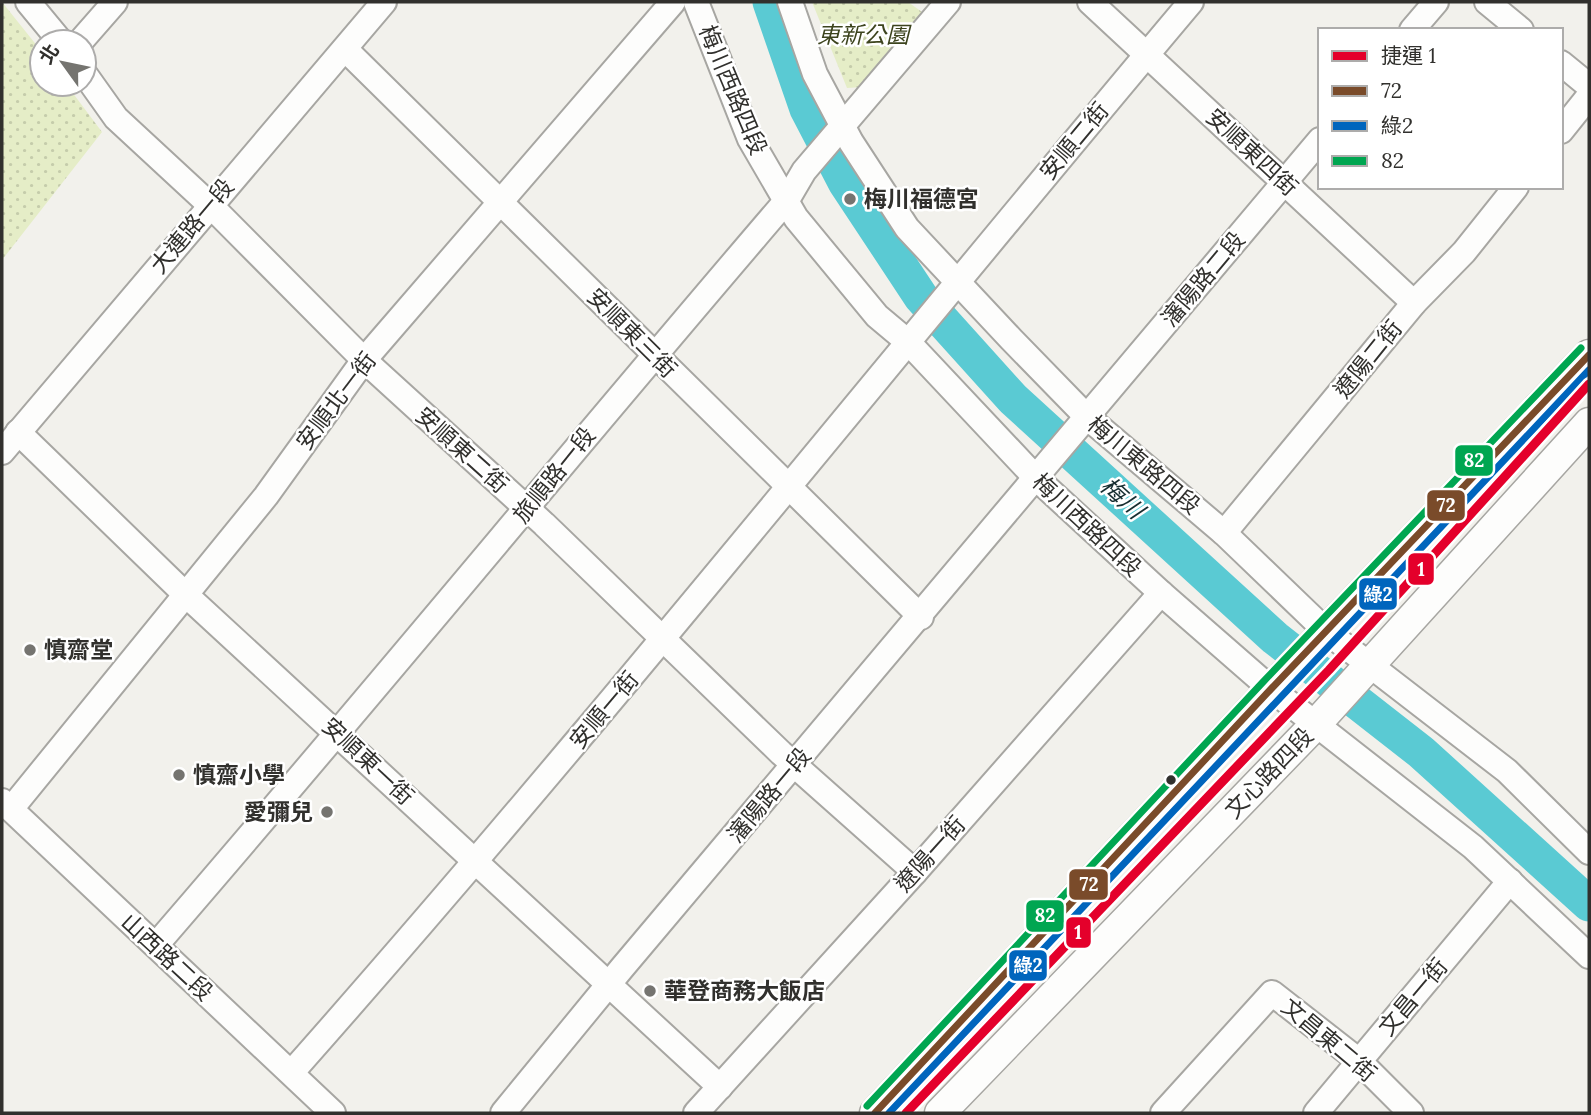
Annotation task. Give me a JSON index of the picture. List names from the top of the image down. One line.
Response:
{"streets":{"main road":["文心路四段"],"street":["梅川西路四段","安順二街","安順東四街","大連路一段","瀋陽路二段","安順東三街","遼陽二街","安順北一街","安順東二街","梅川東路四段","旅順路一段","安順一街","安順東一街","瀋陽路一段","遼陽一街","山西路二段","文昌一街","文昌東二街"]},"crossings":[["梅川西路四段","安順二街"],["梅川西路四段","瀋陽路二段"],["梅川西路四段","旅順路一段"],["梅川西路四段","安順一街"],["梅川西路四段","文心路四段"],["梅川西路四段","瀋陽路一段"],["梅川西路四段","遼陽一街"],["梅川西路四段","文昌一街"],["安順二街","安順東四街"],["安順二街","梅川東路四段"],["安順二街","安順一街"],["安順東四街","瀋陽路二段"],["安順東四街","遼陽二街"],["大連路一段","安順東三街"],["大連路一段","安順東二街"],["大連路一段","安順東一街"],["瀋陽路二段","梅川東路四段"],["瀋陽路二段","瀋陽路一段"],["安順東三街","安順北一街"],["安順東三街","旅順路一段"],["安順東三街","安順一街"],["安順東三街","瀋陽路一段"],["遼陽二街","梅川東路四段"],["安順北一街","安順東二街"],["安順北一街","安順東一街"],["安順北一街","山西路二段"],["安順東二街","旅順路一段"],["安順東二街","安順一街"],["安順東二街","瀋陽路一段"],["安順東二街","遼陽一街"],["梅川東路四段","旅順路一段"],["梅川東路四段","文心路四段"],["旅順路一段","安順東一街"],["旅順路一段","山西路二段"],["安順一街","安順東一街"],["安順一街","山西路二段"],["安順東一街","瀋陽路一段"],["安順東一街","遼陽一街"],["文昌一街","文昌東二街"]],"water":["梅川"],"parks":["東新公園"],"places":["梅川福德宮","慎齋堂","慎齋小學","愛彌兒","華登商務大飯店"],"lines":["transit line 82","transit line 72","transit line 綠2","metro line 1"],"legend":["捷運 1","72","綠2","82"],"north":"top left"}
